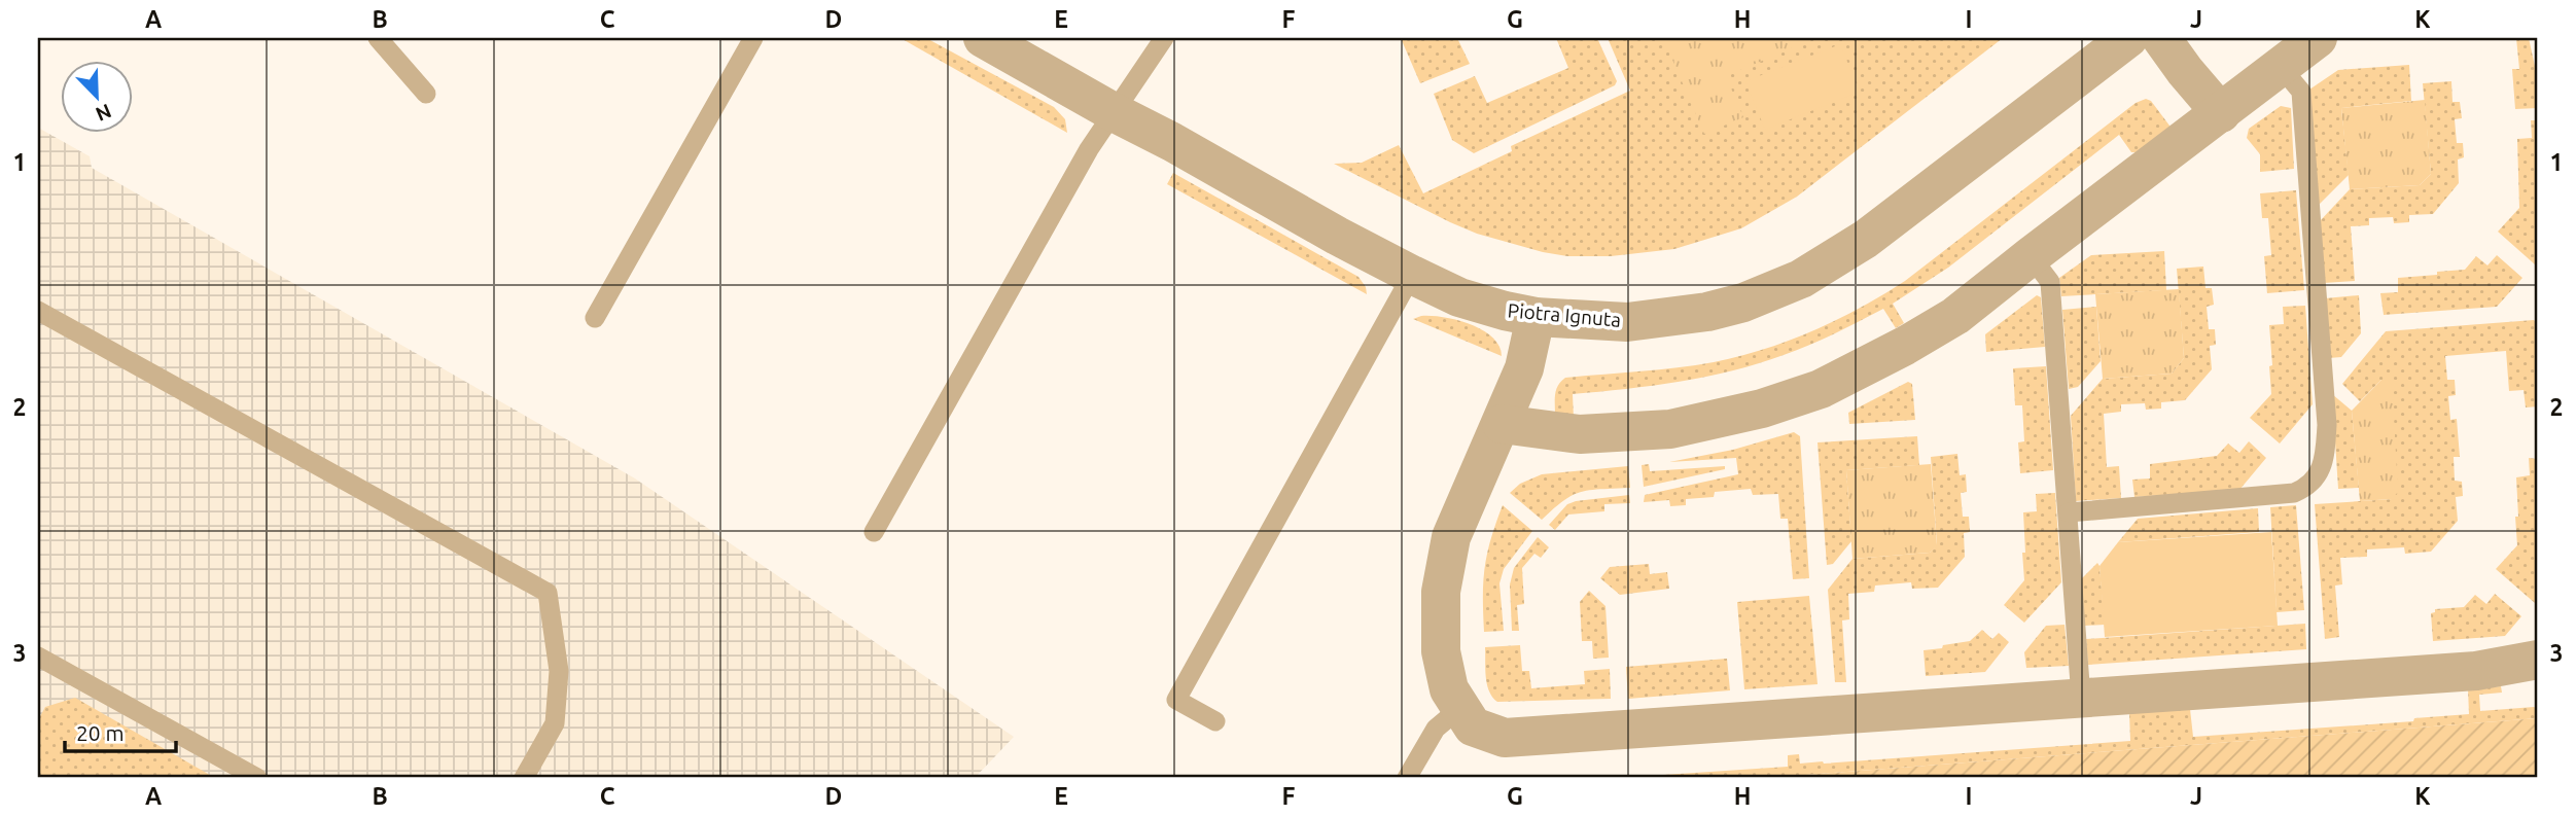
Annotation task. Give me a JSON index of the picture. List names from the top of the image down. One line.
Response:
{"streets":{"street":["Piotra Ignuta"]},"scale_bar":"20 m","north":"bottom right","grid":{"columns":["A","B","C","D","E","F","G","H","I","J","K"],"rows":["1","2","3"]}}
